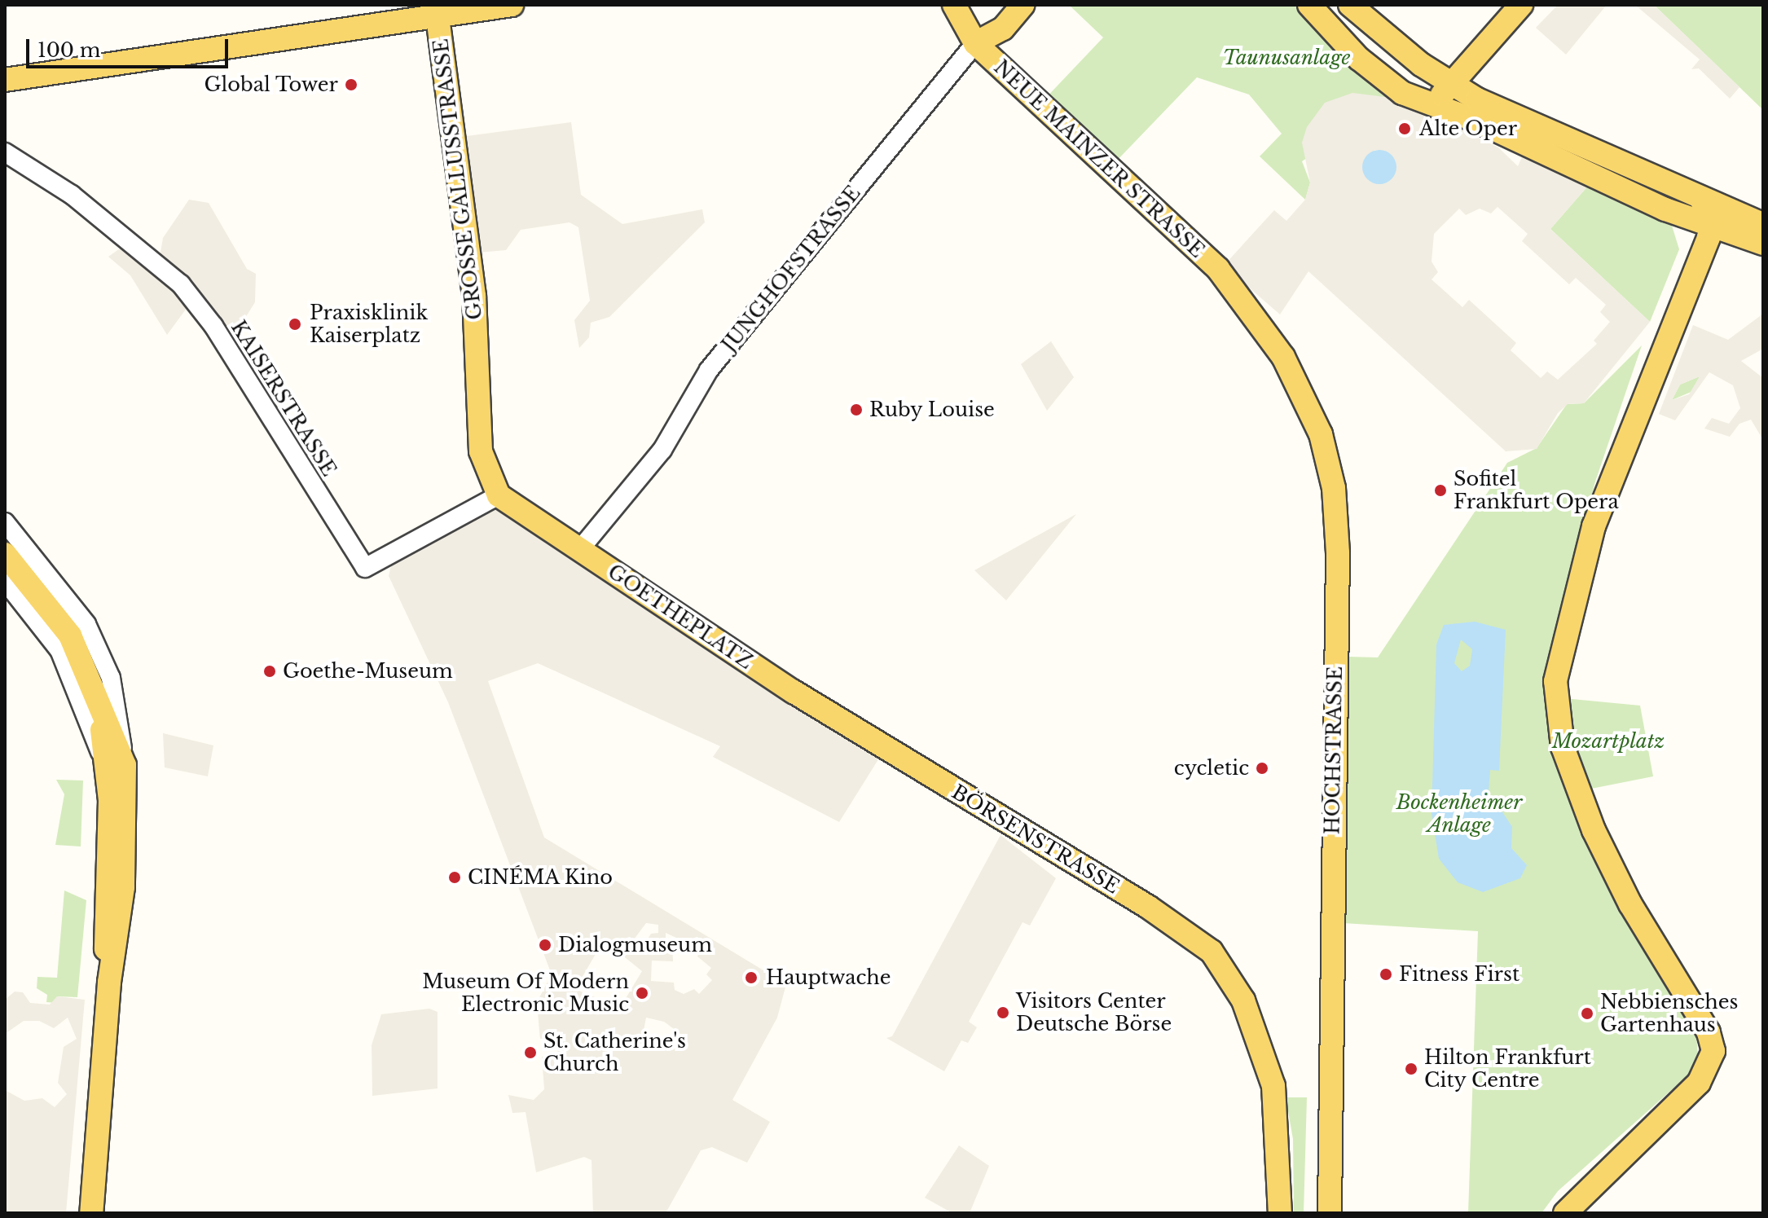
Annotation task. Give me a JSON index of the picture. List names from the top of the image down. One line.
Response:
{"streets":{"main road":["NEUE MAINZER STRASSE","GROSSE GALLUSSTRASSE","JUNGHOFSTRASSE","GOETHEPLATZ","HOCHSTRASSE","BÖRSENSTRASSE"],"street":["KAISERSTRASSE"]},"crossings":[["NEUE MAINZER STRASSE","JUNGHOFSTRASSE"],["NEUE MAINZER STRASSE","HOCHSTRASSE"],["GROSSE GALLUSSTRASSE","KAISERSTRASSE"],["GROSSE GALLUSSTRASSE","GOETHEPLATZ"],["JUNGHOFSTRASSE","GOETHEPLATZ"],["KAISERSTRASSE","GOETHEPLATZ"],["GOETHEPLATZ","BÖRSENSTRASSE"]],"parks":["Taunusanlage","Mozartplatz","Bockenheimer Anlage"],"places":["Global Tower","Alte Oper","Praxisklinik Kaiserplatz","Ruby Louise","Sofitel Frankfurt Opera","Goethe-Museum","cycletic","CINÉMA Kino","Dialogmuseum","Fitness First","Hauptwache","Museum Of Modern Electronic Music","Visitors Center Deutsche Börse","Nebbiensches Gartenhaus","St. Catherine's Church","Hilton Frankfurt City Centre"],"scale_bar":"100 m"}
